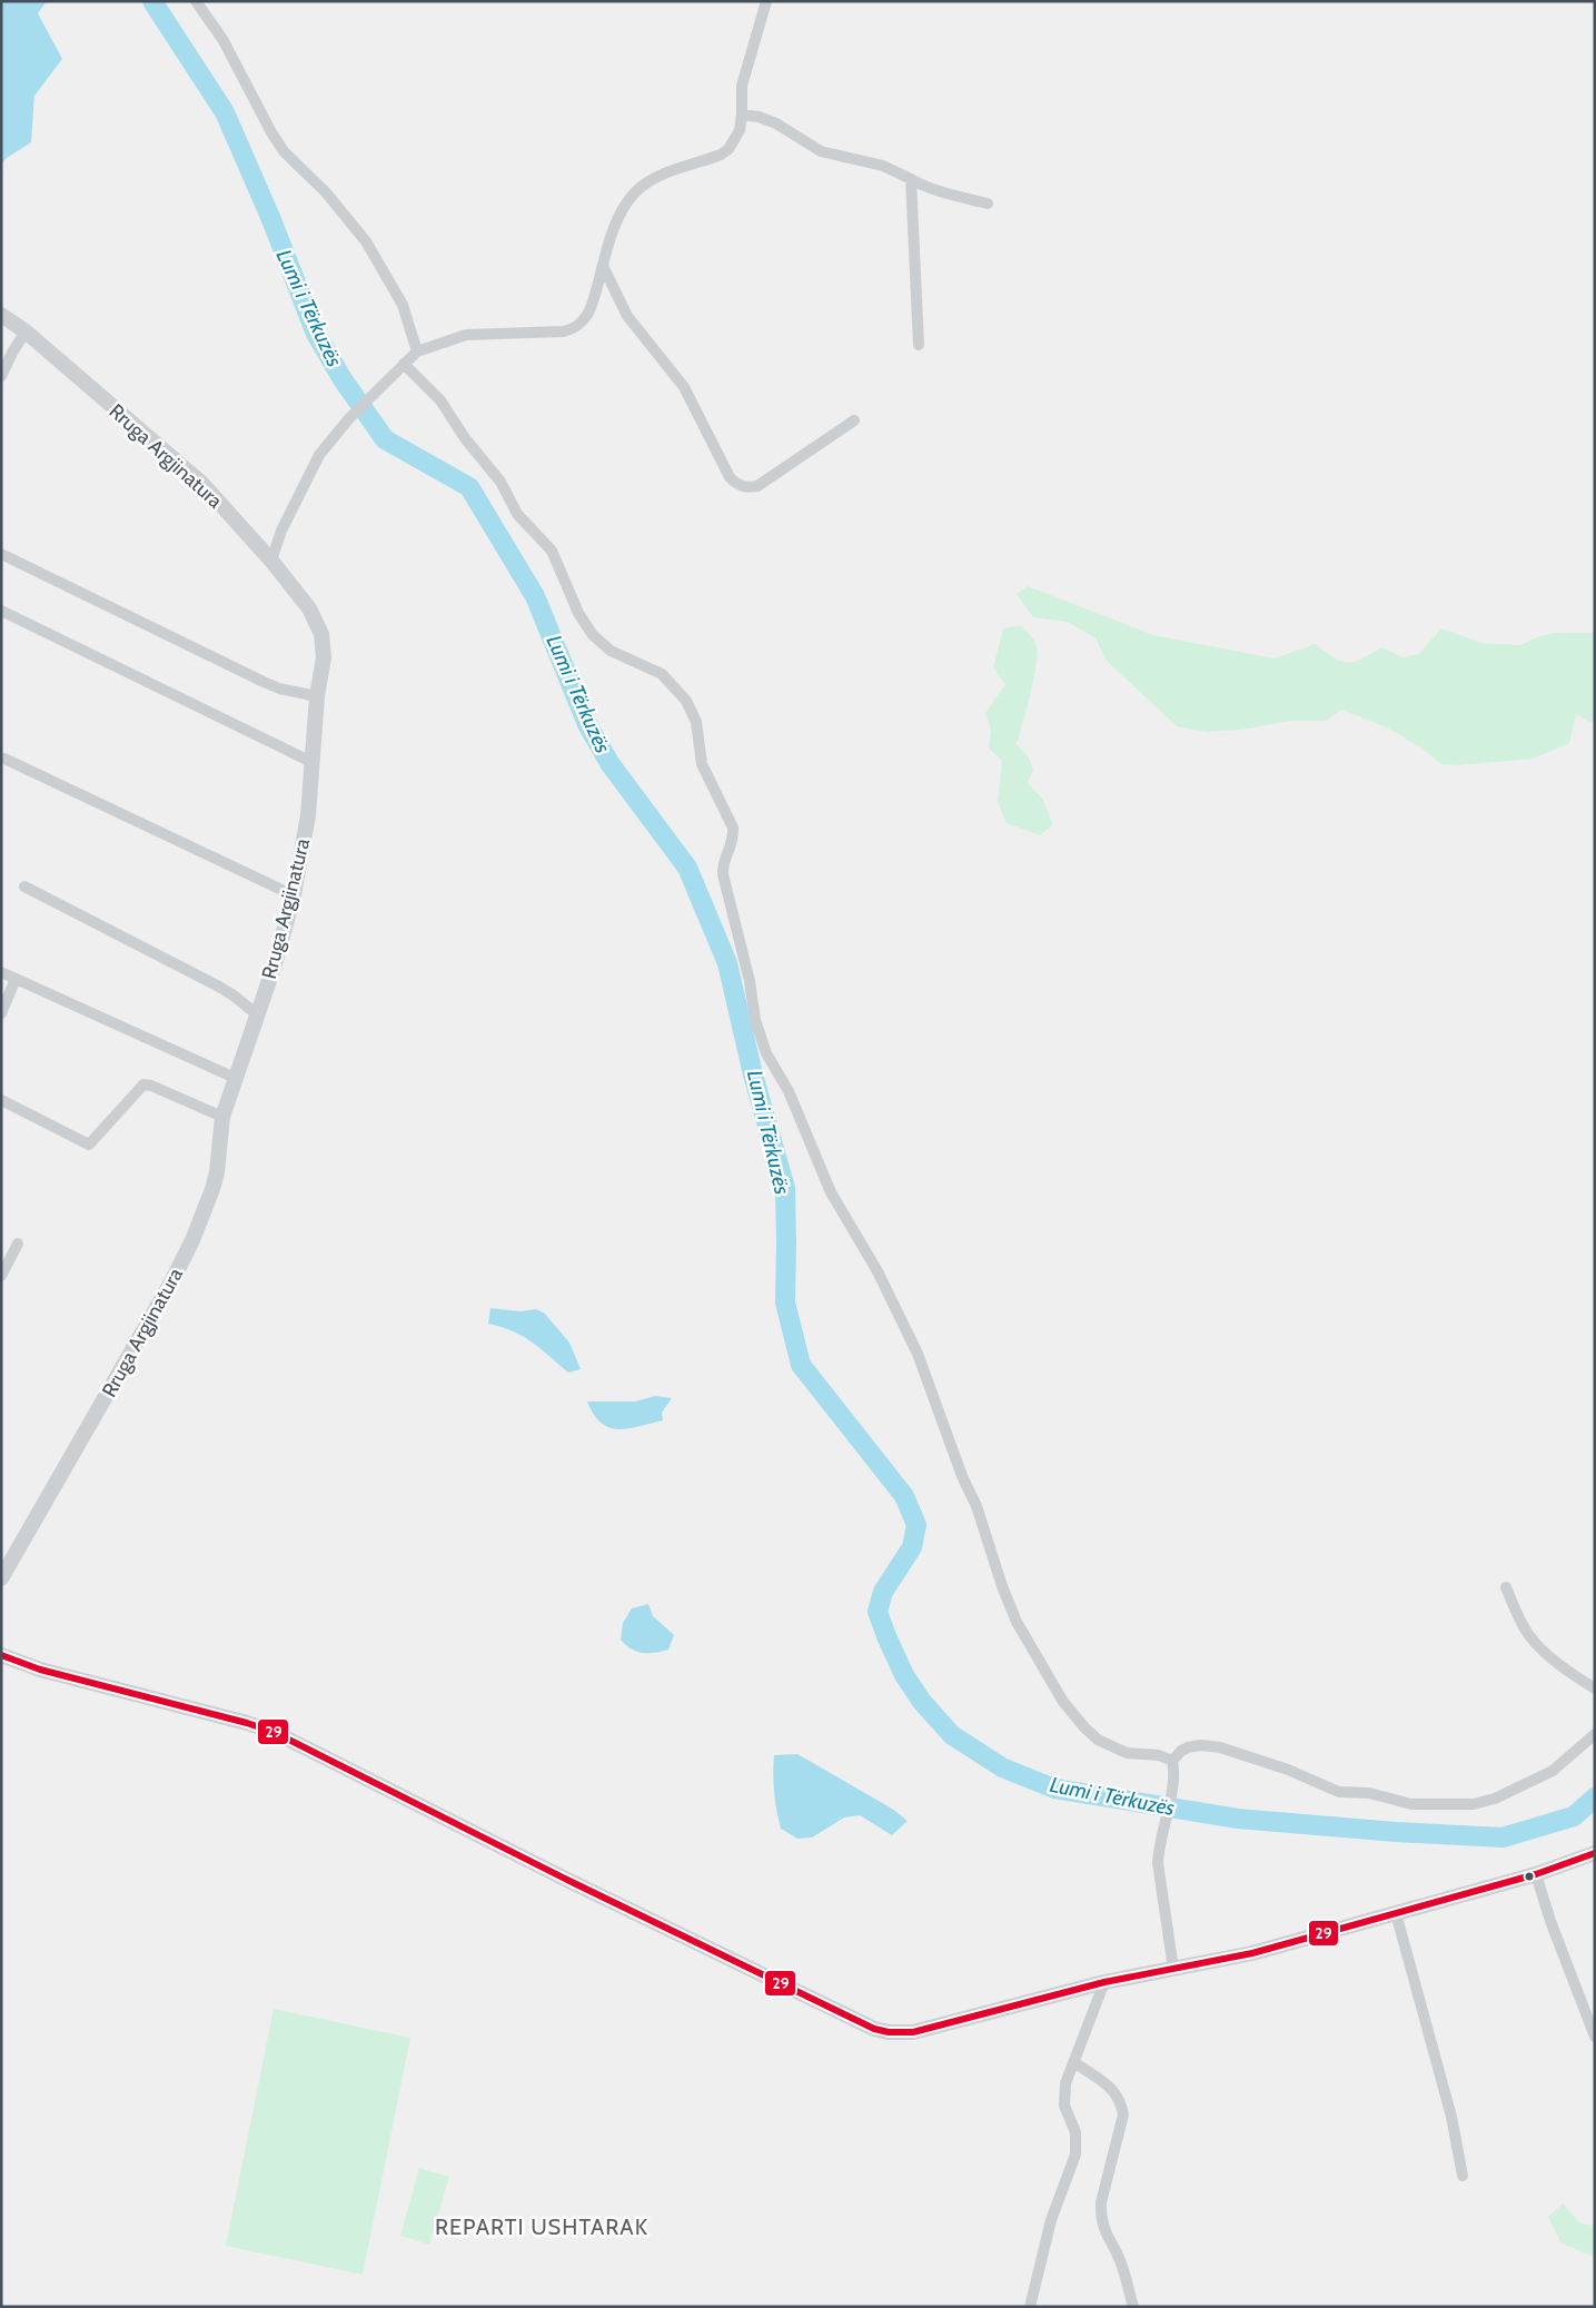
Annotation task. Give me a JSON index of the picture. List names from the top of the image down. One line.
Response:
{"streets":{"main road":["Rruga Argjinatura"]},"districts":["REPARTI USHTARAK"],"water":["Lumi i Tërkuzës"],"lines":["transit line 29"]}
